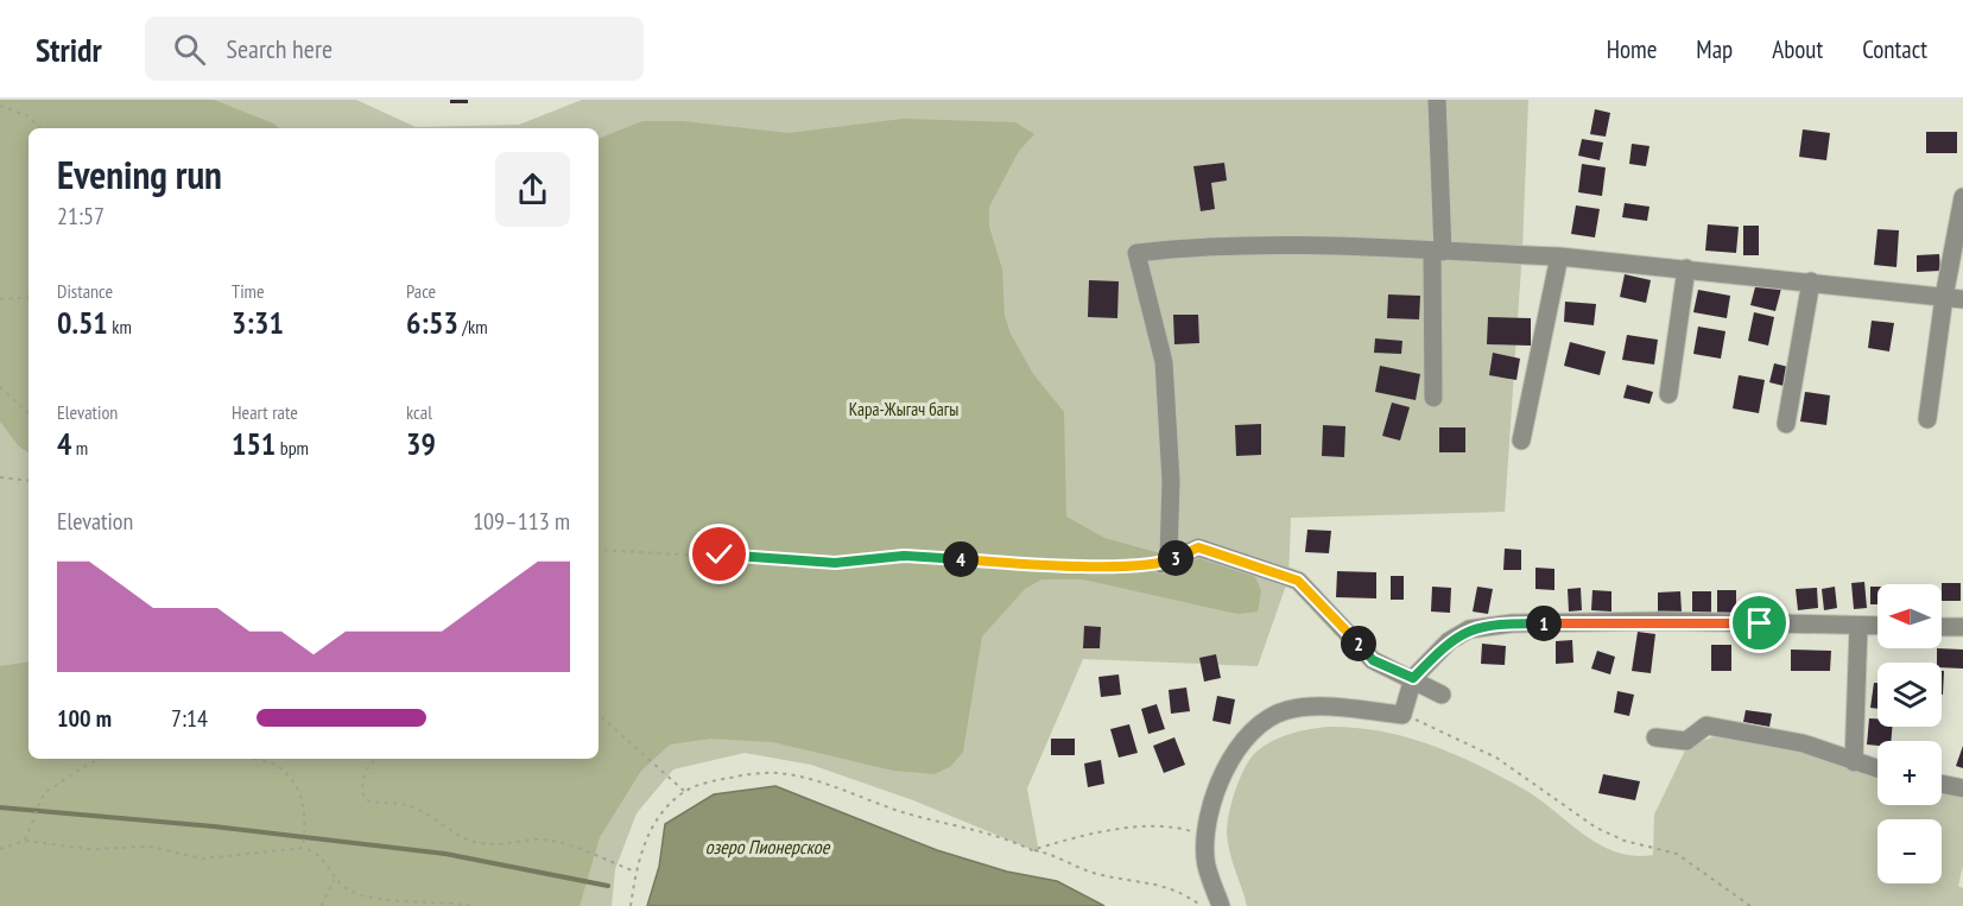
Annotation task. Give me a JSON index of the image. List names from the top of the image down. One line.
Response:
{"water":["озеро Пионерское"],"parks":["Кара-Жыгач багы"],"north":"left","page":{"header":"Stridr","search":"Search here","nav":["Home","Map","About","Contact"],"heading":["Evening run","21:57"],"stats":[["Distance","0.51 km"],["Time","3:31"],["Pace","6:53 /km"],["Elevation","4 m"],["Heart rate","151 bpm"],["kcal","39"]],"chart":["Elevation","109–113 m"],"pins":["3","4","1","2"],"map_buttons":["+","−"],"list":[{"name":"100 m","note":"7:14"}]}}
